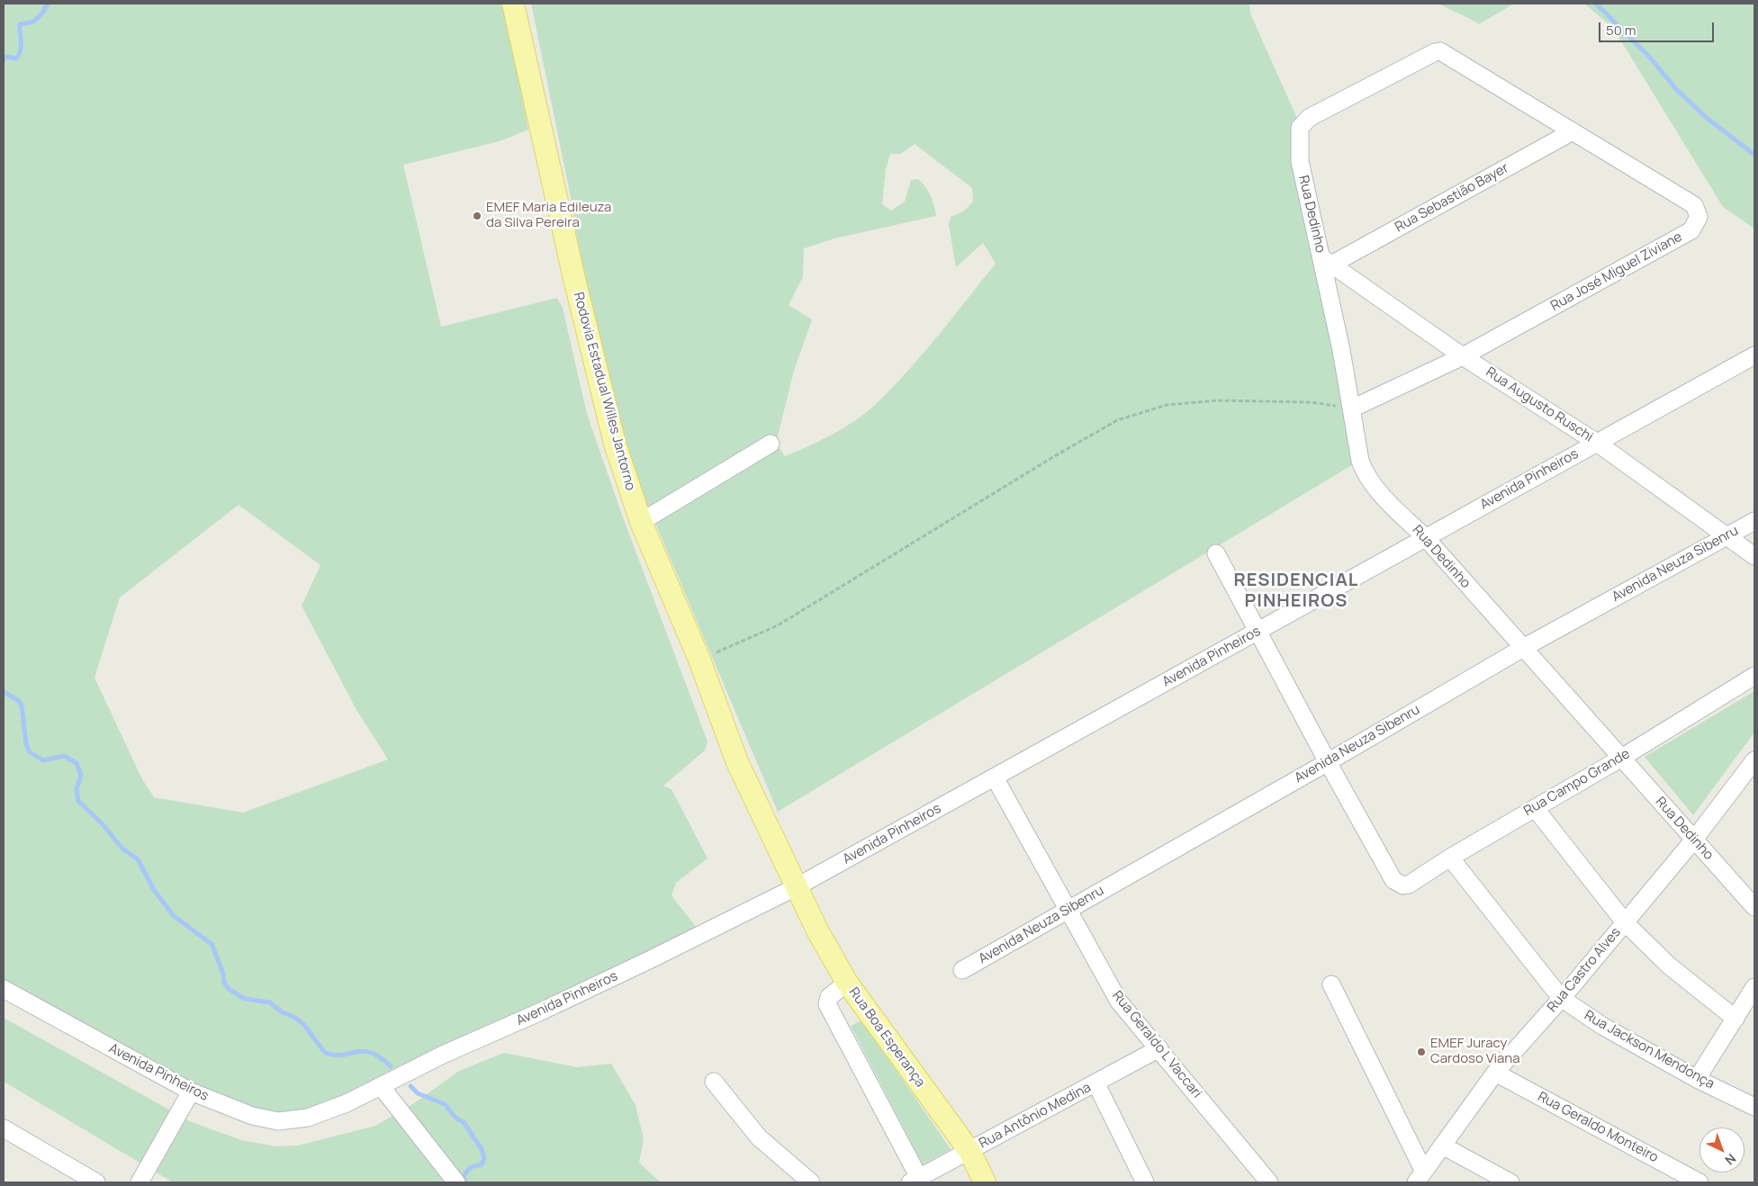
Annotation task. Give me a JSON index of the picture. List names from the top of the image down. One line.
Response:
{"streets":{"main road":["Rodovia Estadual Willes Jantorno","Rua Boa Esperança"],"street":["Rua Sebastião Bayer","Rua Dedinho","Rua José Miguel Ziviane","Rua Augusto Ruschi","Avenida Pinheiros","Avenida Neuza Sibenru","Rua Campo Grande","Rua Castro Alves","Rua Geraldo L Vaccari","Rua Jackson Mendonça","Rua Antônio Medina","Rua Geraldo Monteiro"]},"crossings":[["Rua Sebastião Bayer","Rua Dedinho"],["Rua Sebastião Bayer","Rua José Miguel Ziviane"],["Rua Sebastião Bayer","Rua Augusto Ruschi"],["Rua Dedinho","Rua José Miguel Ziviane"],["Rua Dedinho","Rua Augusto Ruschi"],["Rua Dedinho","Avenida Pinheiros"],["Rua Dedinho","Avenida Neuza Sibenru"],["Rua Dedinho","Rua Campo Grande"],["Rua Dedinho","Rua Castro Alves"],["Rua José Miguel Ziviane","Rua Augusto Ruschi"],["Rodovia Estadual Willes Jantorno","Avenida Pinheiros"],["Rodovia Estadual Willes Jantorno","Rua Boa Esperança"],["Rua Augusto Ruschi","Avenida Pinheiros"],["Rua Augusto Ruschi","Avenida Neuza Sibenru"],["Avenida Pinheiros","Rua Boa Esperança"],["Avenida Pinheiros","Rua Geraldo L Vaccari"],["Avenida Neuza Sibenru","Rua Campo Grande"],["Avenida Neuza Sibenru","Rua Geraldo L Vaccari"],["Rua Campo Grande","Rua Jackson Mendonça"],["Rua Castro Alves","Rua Jackson Mendonça"],["Rua Castro Alves","Rua Geraldo Monteiro"],["Rua Boa Esperança","Rua Antônio Medina"],["Rua Geraldo L Vaccari","Rua Antônio Medina"]],"districts":["RESIDENCIAL PINHEIROS"],"places":["EMEF Maria Edileuza da Silva Pereira","EMEF Juracy Cardoso Viana"],"scale_bar":"50 m","north":"bottom right"}
